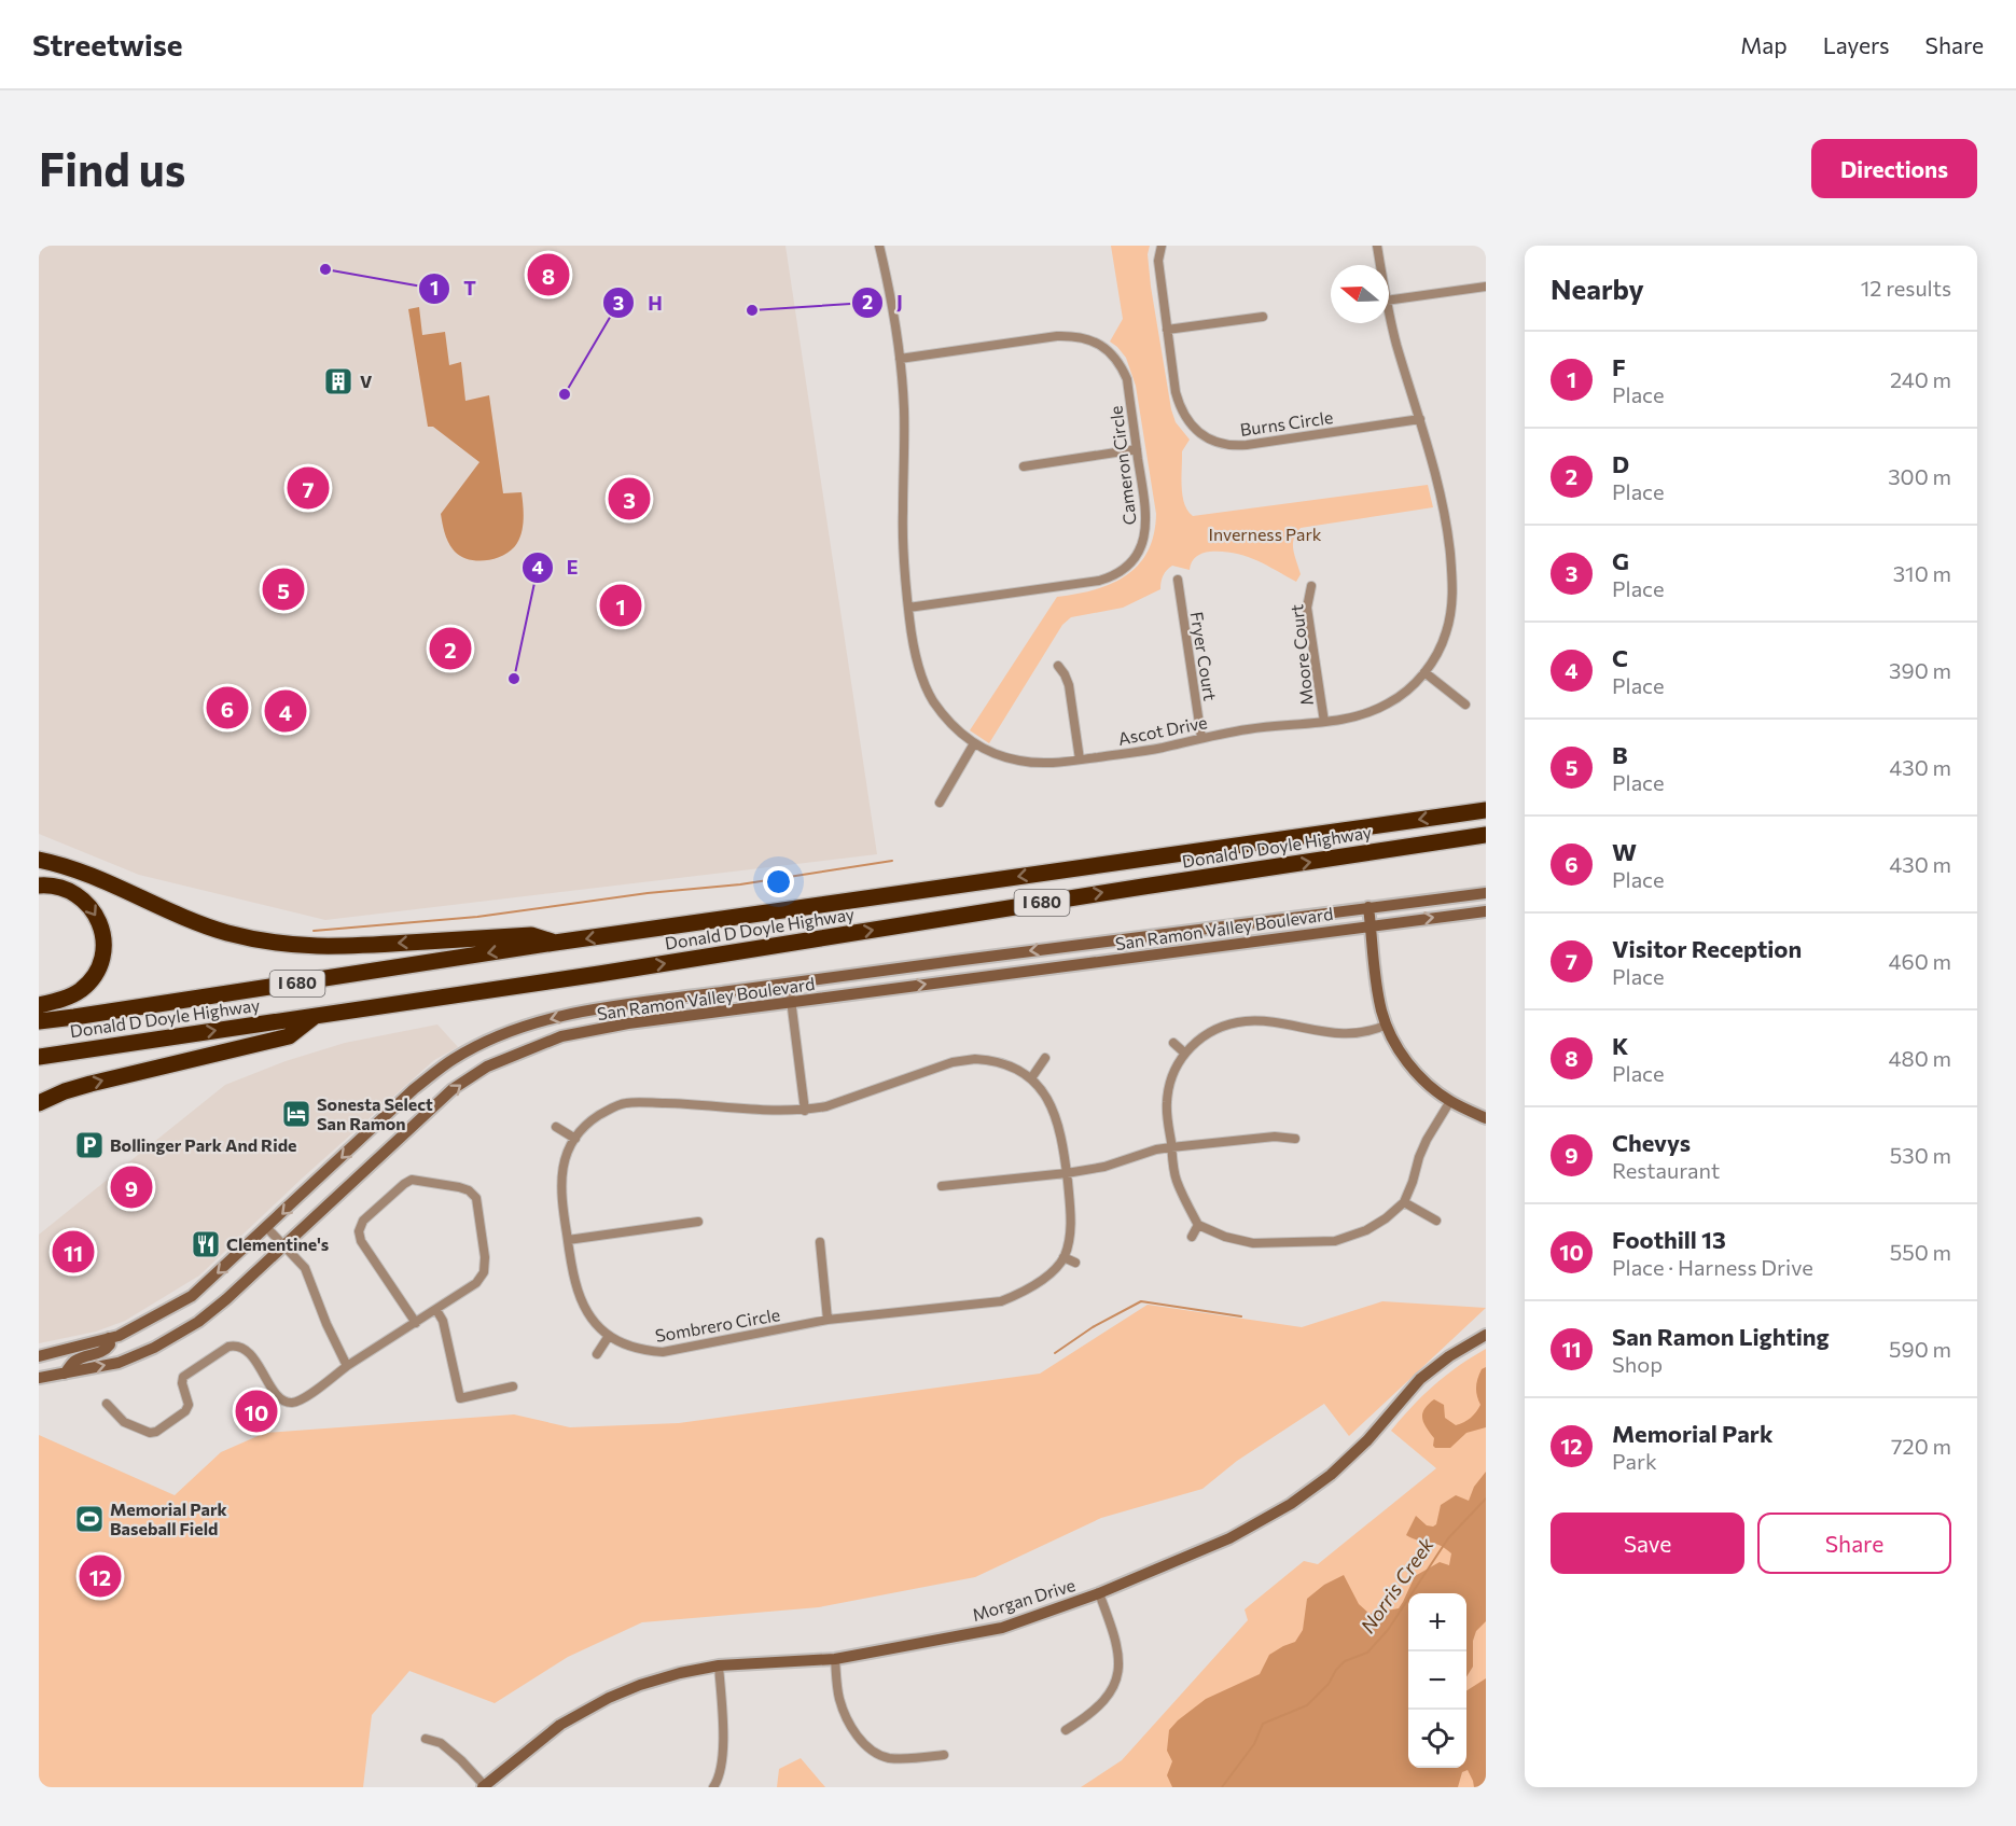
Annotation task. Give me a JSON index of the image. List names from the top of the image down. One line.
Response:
{"streets":{"highway":["Donald D Doyle Highway","I 680"],"main road":["San Ramon Valley Boulevard","Morgan Drive"],"street":["Burns Circle","Cameron Circle","Moore Court","Fryer Court","Ascot Drive","Sombrero Circle"]},"crossings":[["Burns Circle","Ascot Drive"],["Cameron Circle","Ascot Drive"],["Moore Court","Ascot Drive"],["Fryer Court","Ascot Drive"]],"water":["Norris Creek"],"parks":["Inverness Park"],"places":{"other":["T","J","H","E"],"building":["V"],"hotel":["Sonesta Select San Ramon"],"parking":["Bollinger Park And Ride"],"restaurant":["Clementine's"],"sports":["Memorial Park Baseball Field"]},"north":"left","page":{"header":"Streetwise","nav":["Map","Layers","Share"],"buttons":["Directions",["Save","Share"]],"title":"Find us","heading":["Nearby","12 results"],"pins":["8","7","3","5","1","2","6","4","9","11","10","12"],"list":[{"mark":"1","name":"F","note":"Place","value":"240 m"},{"mark":"2","name":"D","note":"Place","value":"300 m"},{"mark":"3","name":"G","note":"Place","value":"310 m"},{"mark":"4","name":"C","note":"Place","value":"390 m"},{"mark":"5","name":"B","note":"Place","value":"430 m"},{"mark":"6","name":"W","note":"Place","value":"430 m"},{"mark":"7","name":"Visitor Reception","note":"Place","value":"460 m"},{"mark":"8","name":"K","note":"Place","value":"480 m"},{"mark":"9","name":"Chevys","note":"Restaurant","value":"530 m"},{"mark":"10","name":"Foothill 13","note":"Place · Harness Drive","value":"550 m"},{"mark":"11","name":"San Ramon Lighting","note":"Shop","value":"590 m"},{"mark":"12","name":"Memorial Park","note":"Park","value":"720 m"}],"map_buttons":["+","−"]}}
